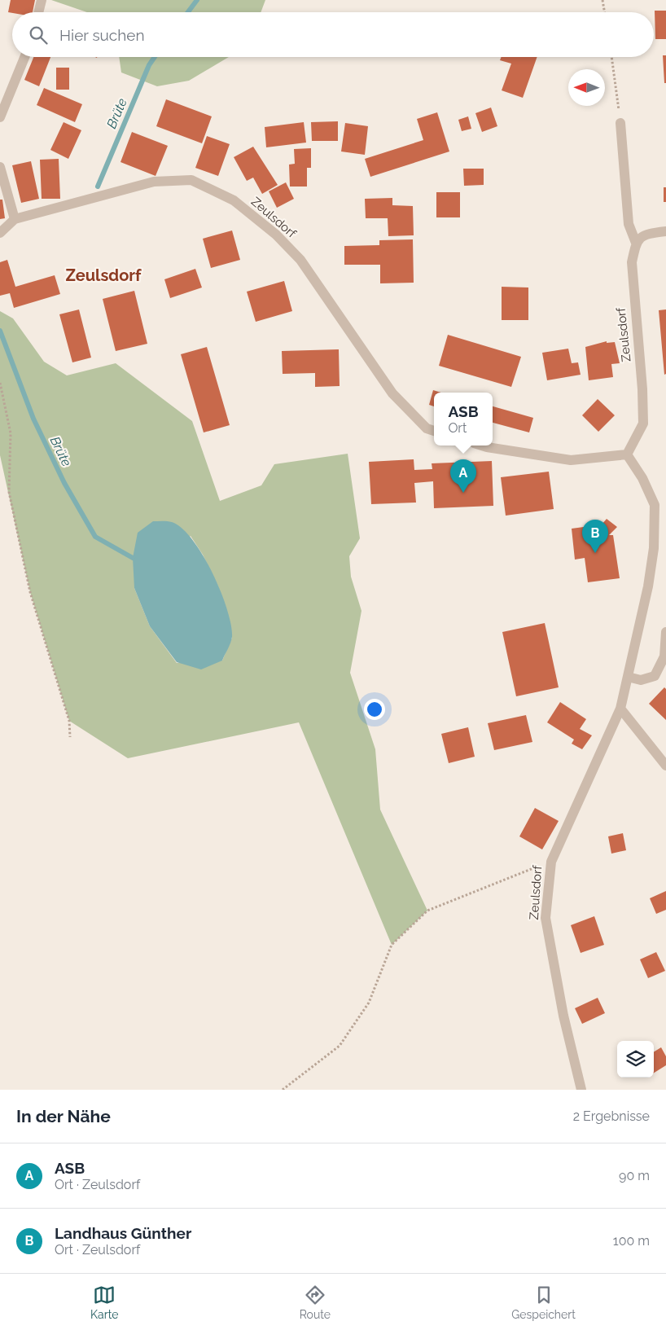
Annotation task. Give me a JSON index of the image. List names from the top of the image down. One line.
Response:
{"streets":{"street":["Zeulsdorf"]},"districts":["Zeulsdorf"],"water":["Brüte"],"north":"left","page":{"search":"Hier suchen","popup":["ASB","Ort"],"pins":["A","B"],"heading":["In der Nähe","2 Ergebnisse"],"list":[{"mark":"A","name":"ASB","note":"Ort · Zeulsdorf","value":"90 m"},{"mark":"B","name":"Landhaus Günther","note":"Ort · Zeulsdorf","value":"100 m"}],"nav":["Karte","Route","Gespeichert"]}}
